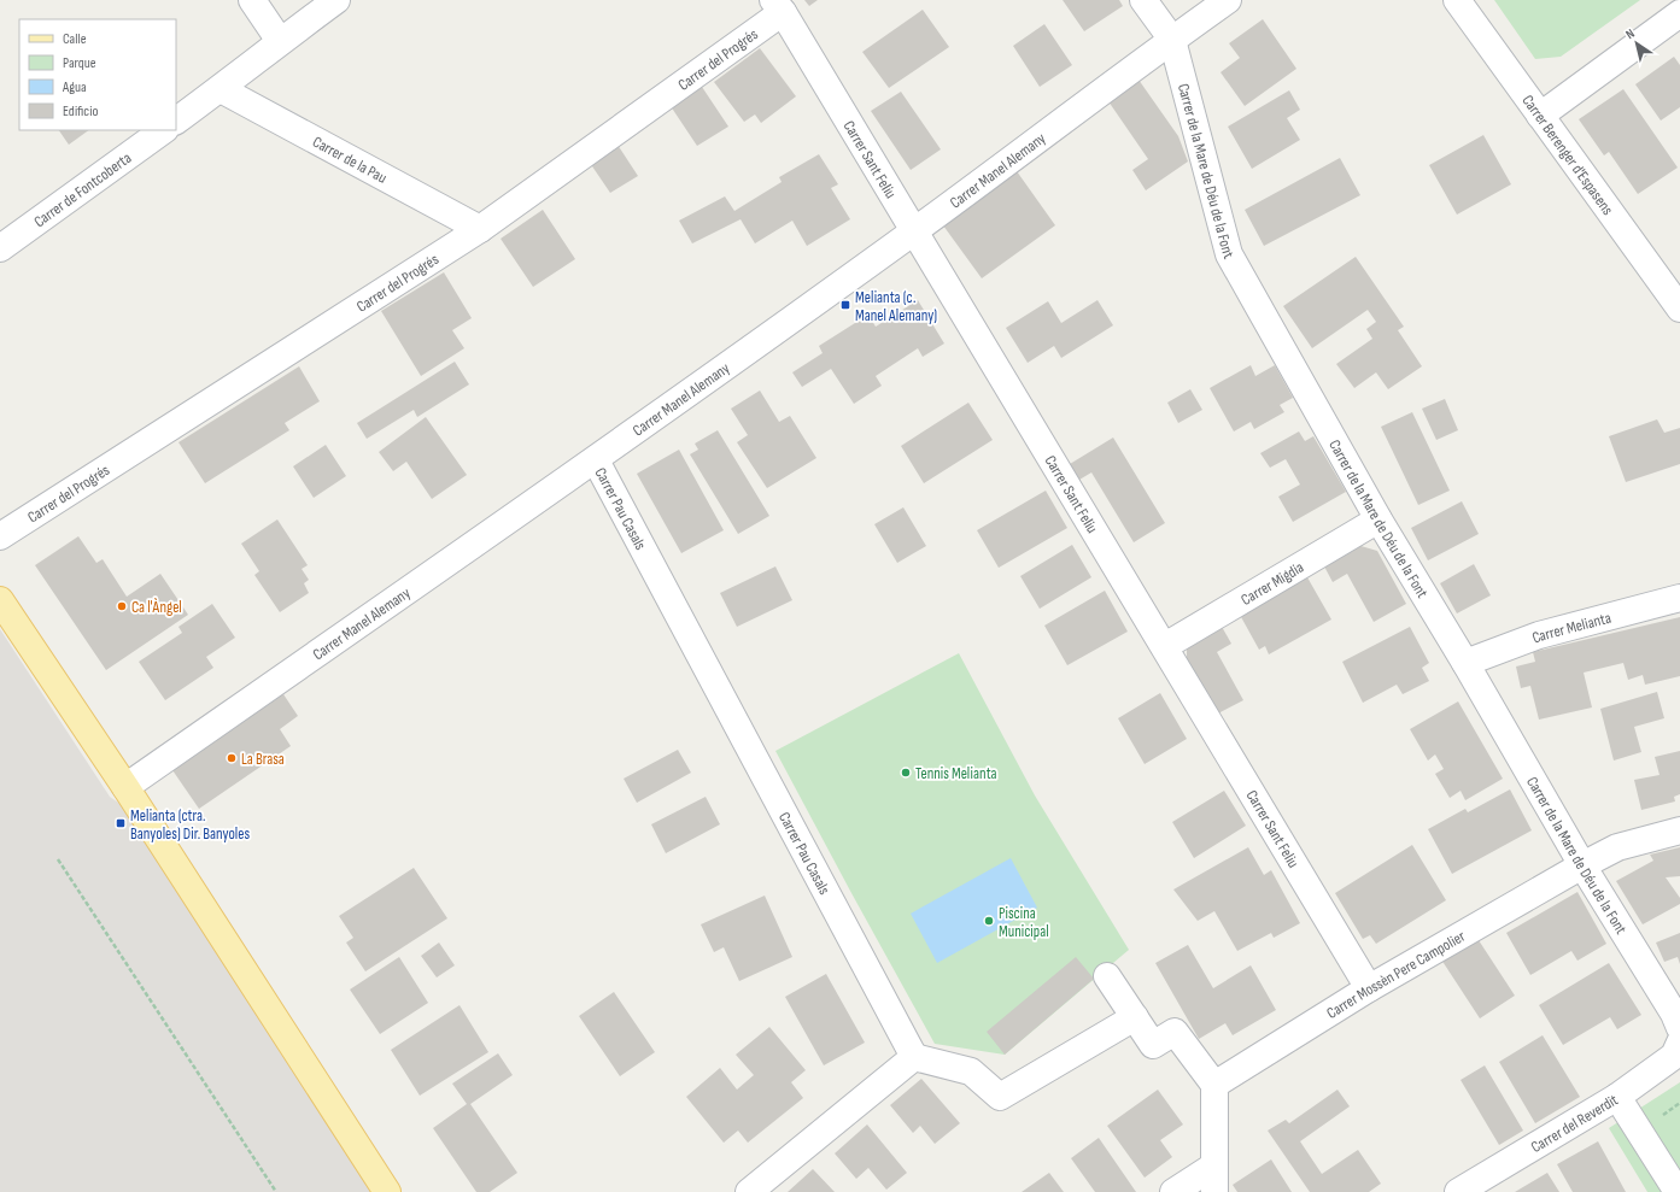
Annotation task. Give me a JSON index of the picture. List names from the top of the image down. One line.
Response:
{"streets":{"street":["Carrer del Progrés","Carrer Berenger d'Espasens","Carrer de la Pau","Carrer Sant Feliu","Carrer Manel Alemany","Carrer de la Mare de Déu de la Font","Carrer de Fontcoberta","Carrer Pau Casals","Carrer Migdia","Carrer Melianta","Carrer Mossèn Pere Campolier","Carrer del Reverdit"]},"crossings":[["Carrer del Progrés","Carrer de la Pau"],["Carrer del Progrés","Carrer Sant Feliu"],["Carrer Sant Feliu","Carrer Manel Alemany"],["Carrer Sant Feliu","Carrer Migdia"],["Carrer Sant Feliu","Carrer Mossèn Pere Campolier"],["Carrer Manel Alemany","Carrer de la Mare de Déu de la Font"],["Carrer Manel Alemany","Carrer Pau Casals"],["Carrer de la Mare de Déu de la Font","Carrer Migdia"],["Carrer de la Mare de Déu de la Font","Carrer Melianta"],["Carrer de la Mare de Déu de la Font","Carrer Mossèn Pere Campolier"]],"places":{"transit":["Melianta (c. Manel Alemany)","Melianta (ctra. Banyoles) Dir. Banyoles"],"other":["Ca l'Àngel","La Brasa","Tennis Melianta","Piscina Municipal"]},"legend":["Calle","Parque","Agua","Edificio"],"north":"top left"}
